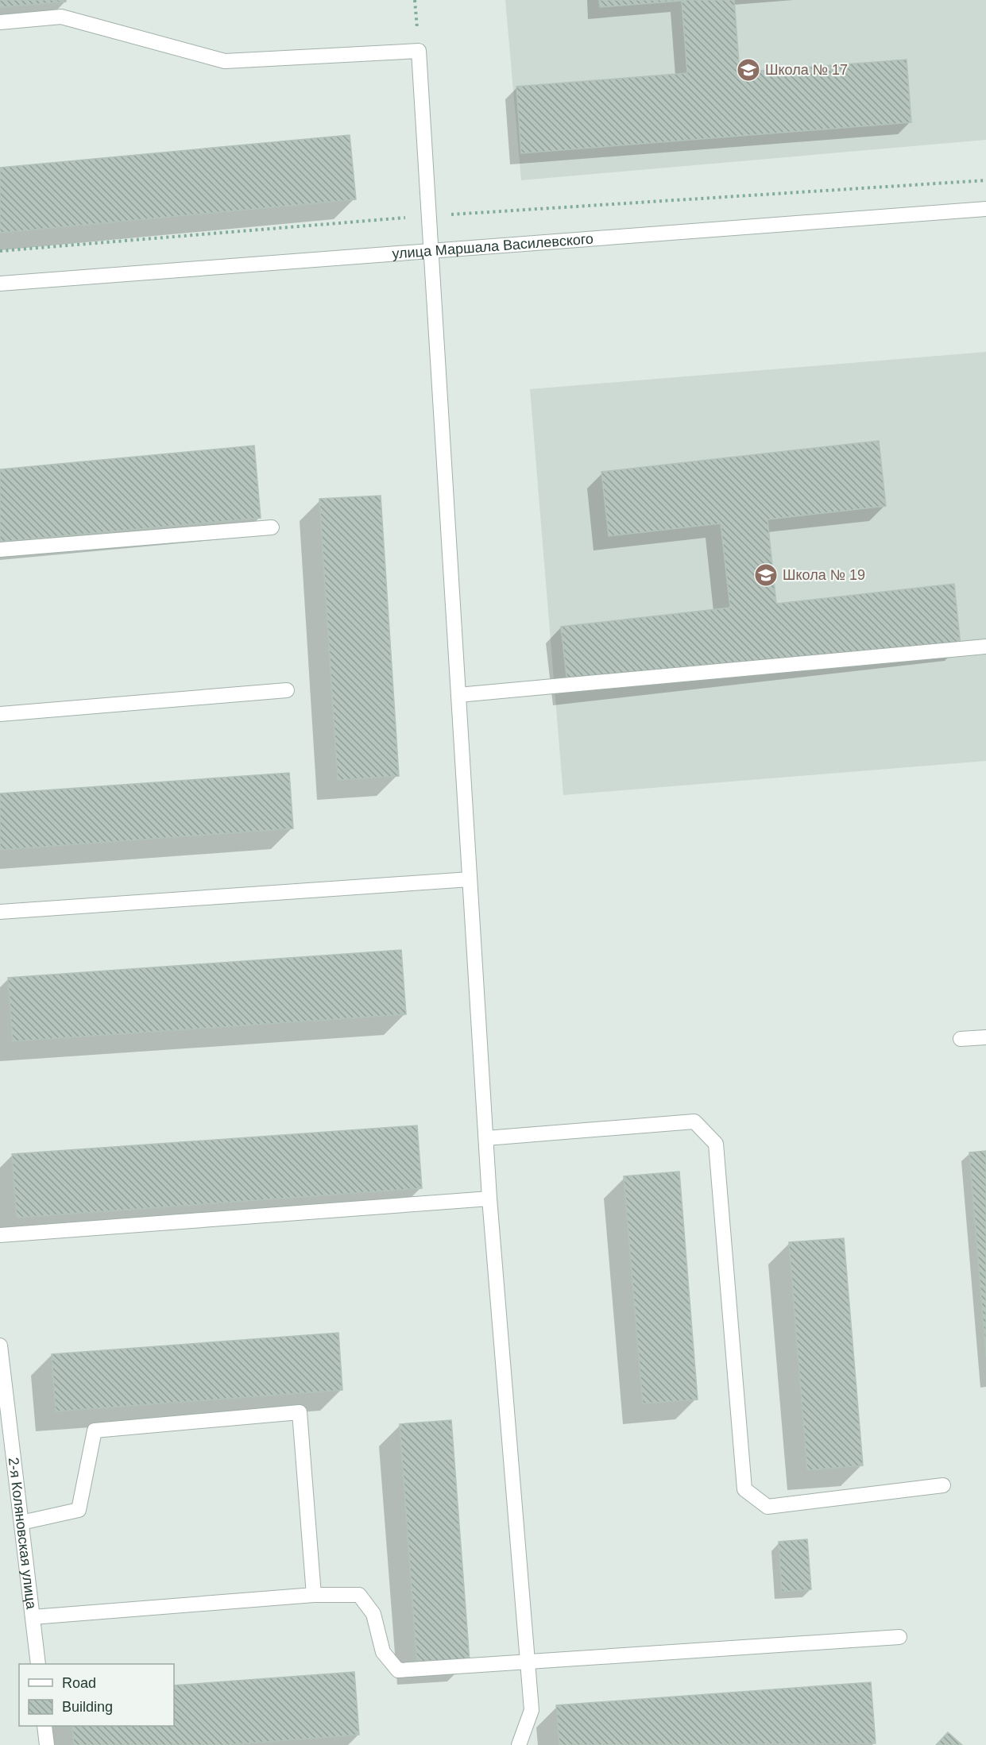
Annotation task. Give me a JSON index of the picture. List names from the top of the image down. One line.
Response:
{"streets":{"street":["улица Маршала Василевского","2-я Коляновская улица"]},"places":{"school or university":["Школа № 17","Школа № 19"]},"legend":["Road","Building"]}
